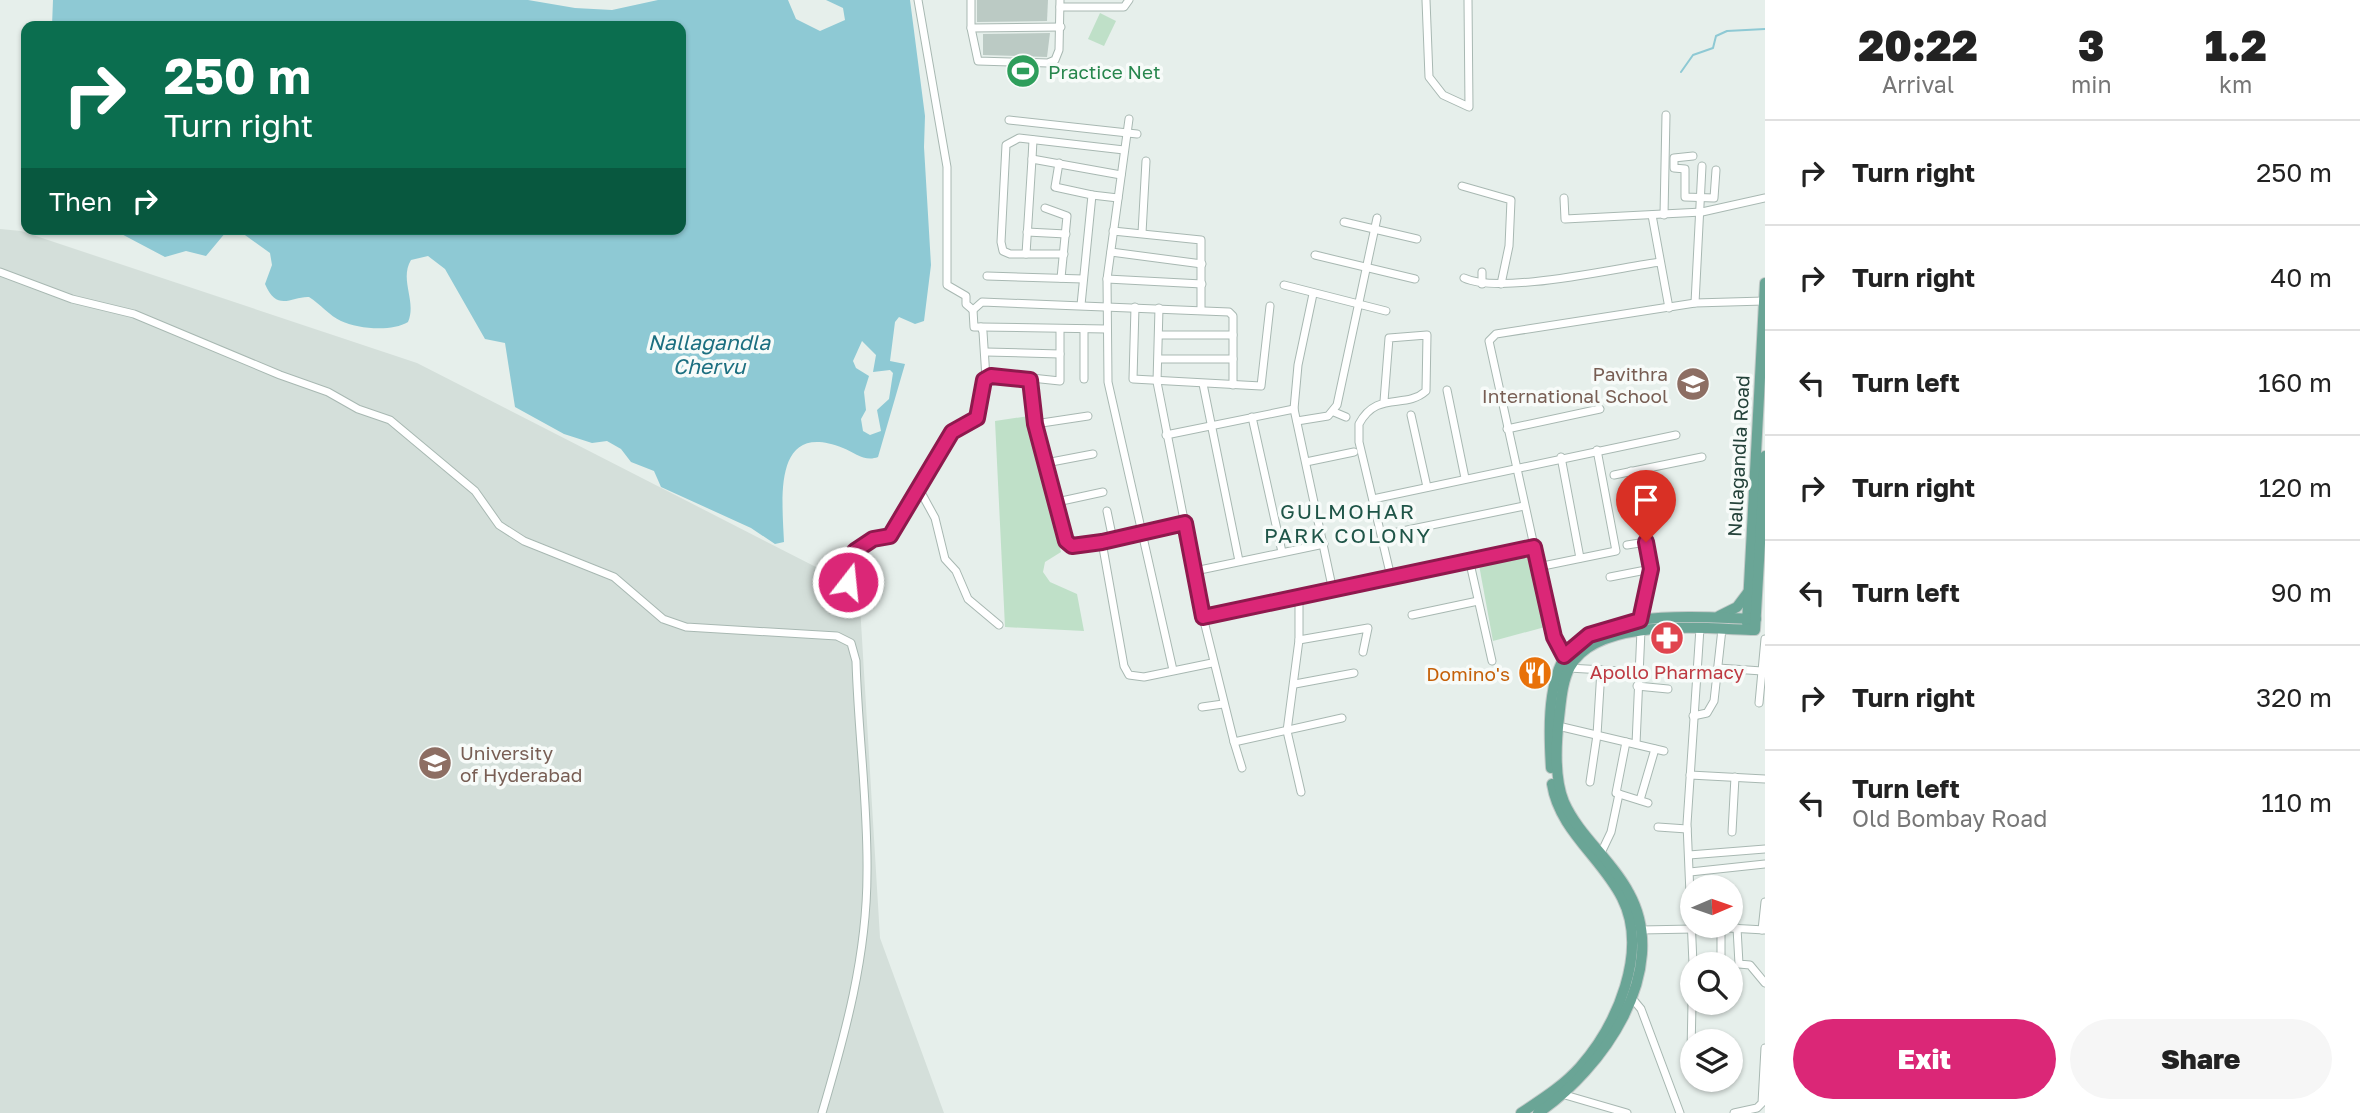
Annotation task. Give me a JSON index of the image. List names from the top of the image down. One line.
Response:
{"streets":{"main road":["Nallagandla Road"]},"districts":["GULMOHAR PARK COLONY"],"water":["Nallagandla Chervu"],"places":{"sports":["Practice Net"],"school or university":["Pavithra International School","University of Hyderabad"],"pharmacy":["Apollo Pharmacy"],"restaurant":["Domino's"]},"north":"right","page":{"eta":["20:22","Arrival","3","min","1.2","km"],"turn":["250 m","Turn right"],"list":[{"name":"Turn right","value":"250 m"},{"name":"Turn right","value":"40 m"},{"name":"Turn left","value":"160 m"},{"name":"Turn right","value":"120 m"},{"name":"Turn left","value":"90 m"},{"name":"Turn right","value":"320 m"},{"name":"Turn left","note":"Old Bombay Road","value":"110 m"}],"then":"Then","buttons":["Exit","Share"]}}
